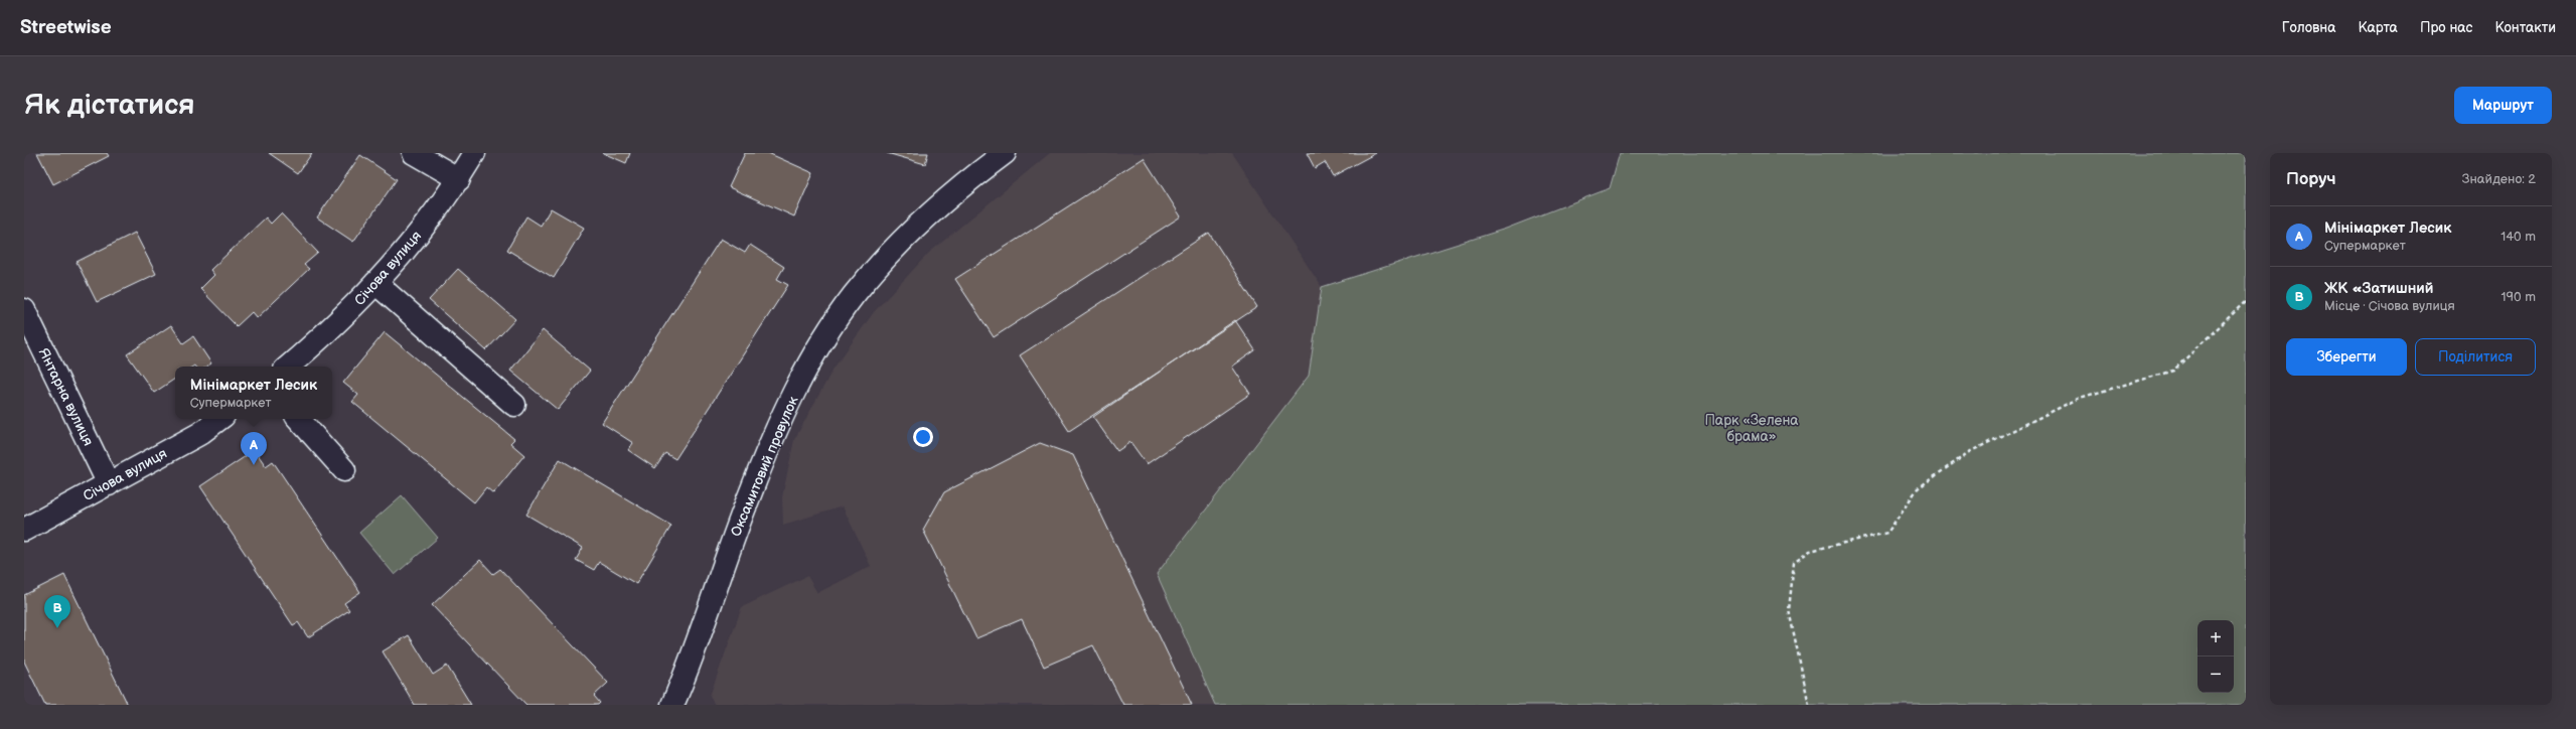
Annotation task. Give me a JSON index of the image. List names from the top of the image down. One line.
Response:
{"streets":{"street":["Січова вулиця","Янтарна вулиця","Оксамитовий провулок"]},"crossings":[["Січова вулиця","Янтарна вулиця"]],"parks":["Парк «Зелена брама»"],"page":{"header":"Streetwise","nav":["Головна","Карта","Про нас","Контакти"],"buttons":["Маршрут",["Зберегти","Поділитися"]],"title":"Як дістатися","heading":["Поруч","Знайдено: 2"],"list":[{"mark":"A","name":"Мінімаркет Лесик","note":"Супермаркет","value":"140 m"},{"mark":"B","name":"ЖК «Затишний","note":"Місце · Січова вулиця","value":"190 m"}],"popup":["Мінімаркет Лесик","Супермаркет"],"pins":["A","B"],"map_buttons":["+","−"]}}
